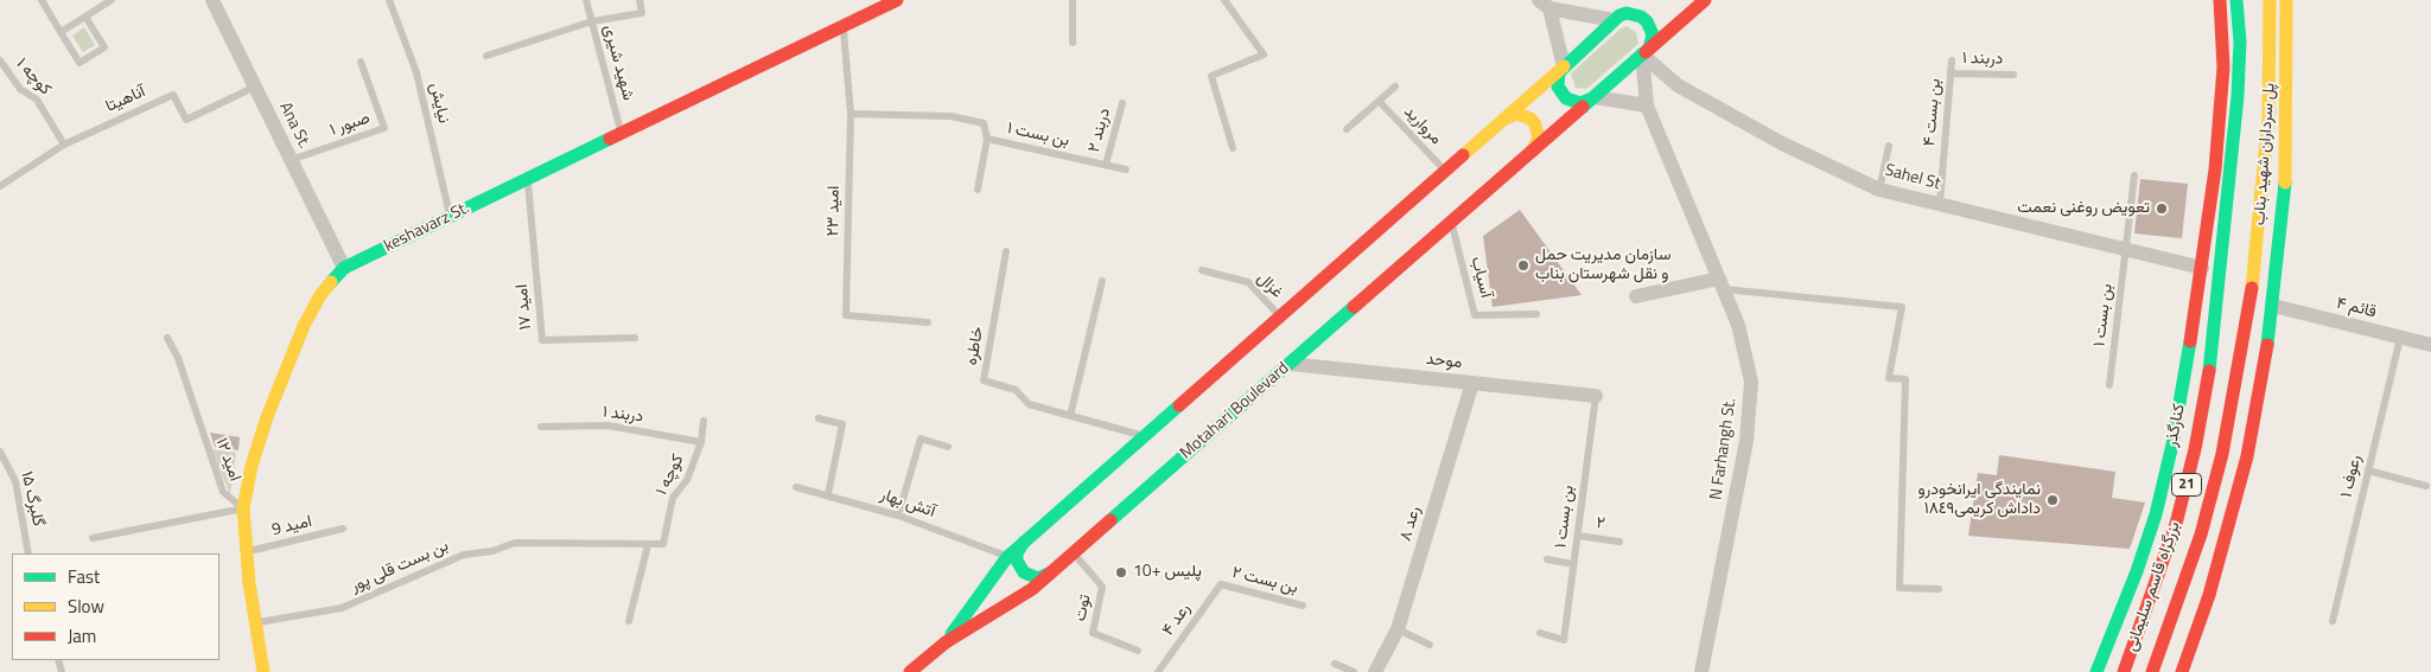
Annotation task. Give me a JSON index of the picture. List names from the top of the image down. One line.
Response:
{"streets":{"main road":["پل سرداران شهید بناب","keshavarz St.","Motahari Boulevard","کنارگذر","21","بزرگراه قاسم سلیمانی"],"street":["Ana St.","Sahel St","قائم ۴","موحد","N Farhangh St.","رعد ۸"],"lane":["دربند ۱","شهید شیری","کوچه ۱","آناهیتا","نیایش","بن بست ۴","صبور ۱","مروارید","دربند ۲","بن بست ۱","امید ۲۳","آسیاب","غزال","امید ۱۷","خاطره","امید ۱۲","رعوف ۱","گلبرگ ۱۵","آتش بهار","۲","امید 9","بن بست قلی پور","بن بست ۲","توت","رعد ۴"]},"crossings":[["دربند ۱","کوچه ۱"],["دربند ۱","بن بست ۴"],["شهید شیری","keshavarz St."],["کوچه ۱","آناهیتا"],["کوچه ۱","بن بست قلی پور"],["آناهیتا","Ana St."],["نیایش","keshavarz St."],["بن بست ۴","Sahel St"],["صبور ۱","Ana St."],["Ana St.","keshavarz St."],["دربند ۲","بن بست ۱"],["بن بست ۱","Sahel St"],["بن بست ۱","امید ۲۳"],["بن بست ۱","موحد"],["بن بست ۱","۲"],["پل سرداران شهید بناب","21"],["پل سرداران شهید بناب","بزرگراه قاسم سلیمانی"],["Sahel St","Motahari Boulevard"],["Sahel St","کنارگذر"],["Sahel St","N Farhangh St."],["امید ۲۳","keshavarz St."],["keshavarz St.","امید ۱۷"],["keshavarz St.","امید ۱۲"],["keshavarz St.","امید 9"],["keshavarz St.","بن بست قلی پور"],["آسیاب","Motahari Boulevard"],["قائم ۴","رعوف ۱"],["موحد","Motahari Boulevard"],["موحد","رعد ۸"],["Motahari Boulevard","N Farhangh St."],["Motahari Boulevard","توت"],["بن بست ۲","رعد ۴"]],"places":["تعویض روغنی نعمت","سازمان مدیریت حمل و نقل شهرستان بناب","نمایندگی ایرانخودرو داداش کریمی١٨٤٩","پلیس +10"],"legend":["Fast","Slow","Jam"]}
